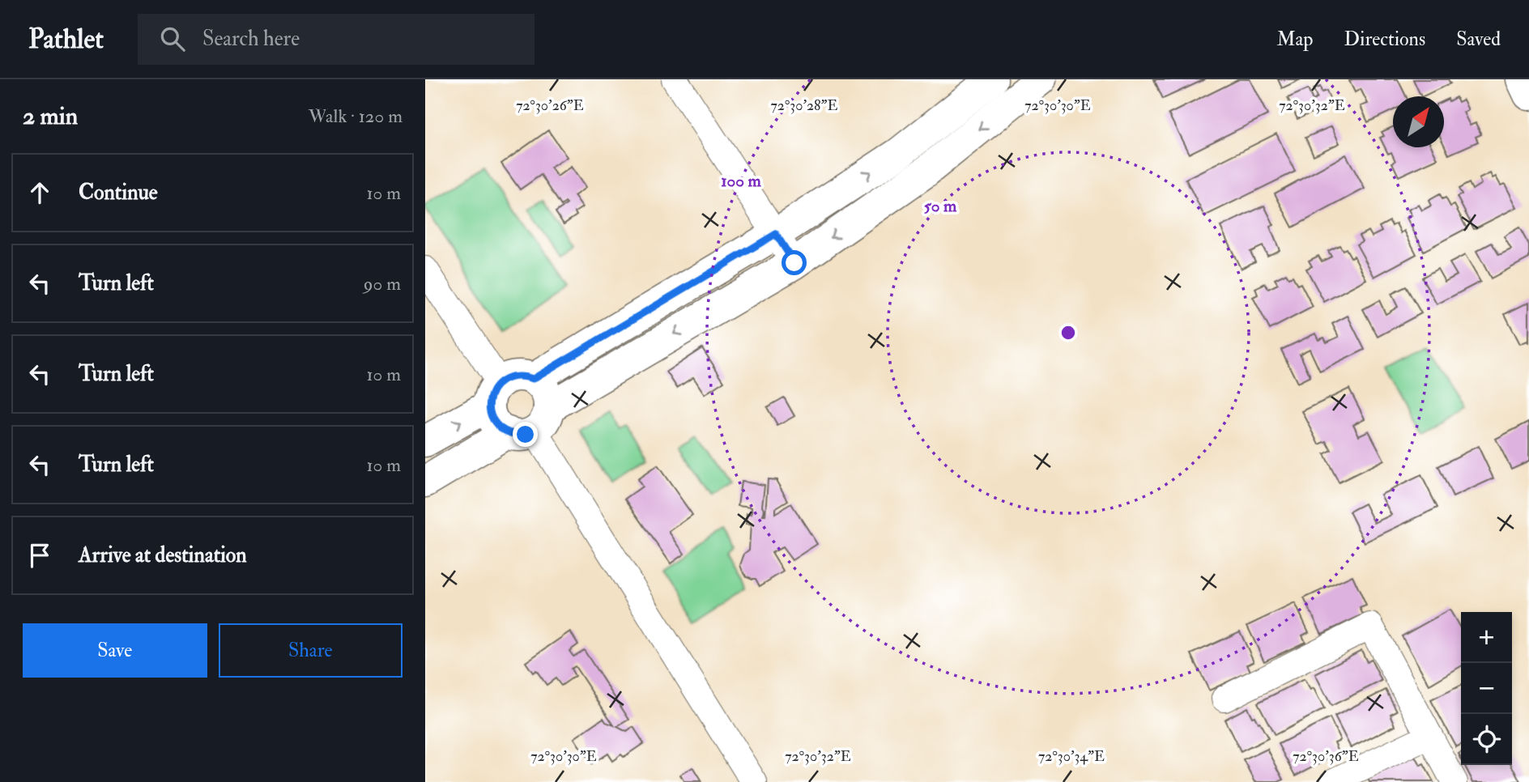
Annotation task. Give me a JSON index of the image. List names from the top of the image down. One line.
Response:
{"north":"top right","page":{"header":"Pathlet","search":"Search here","nav":["Map","Directions","Saved"],"heading":["2 min","Walk · 120 m"],"list":[["Continue","10 m"],["Turn left","90 m"],["Turn left","10 m"],["Turn left","10 m"],"Arrive at destination"],"buttons":["Save","Share"],"map_buttons":["+","−"]},"coordinates":["72°30'28\"E","72°30'30\"E","72°30'32\"E","72°30'26\"E","72°30'34\"E","72°30'36\"E"],"rings":["100 m","50 m"]}
